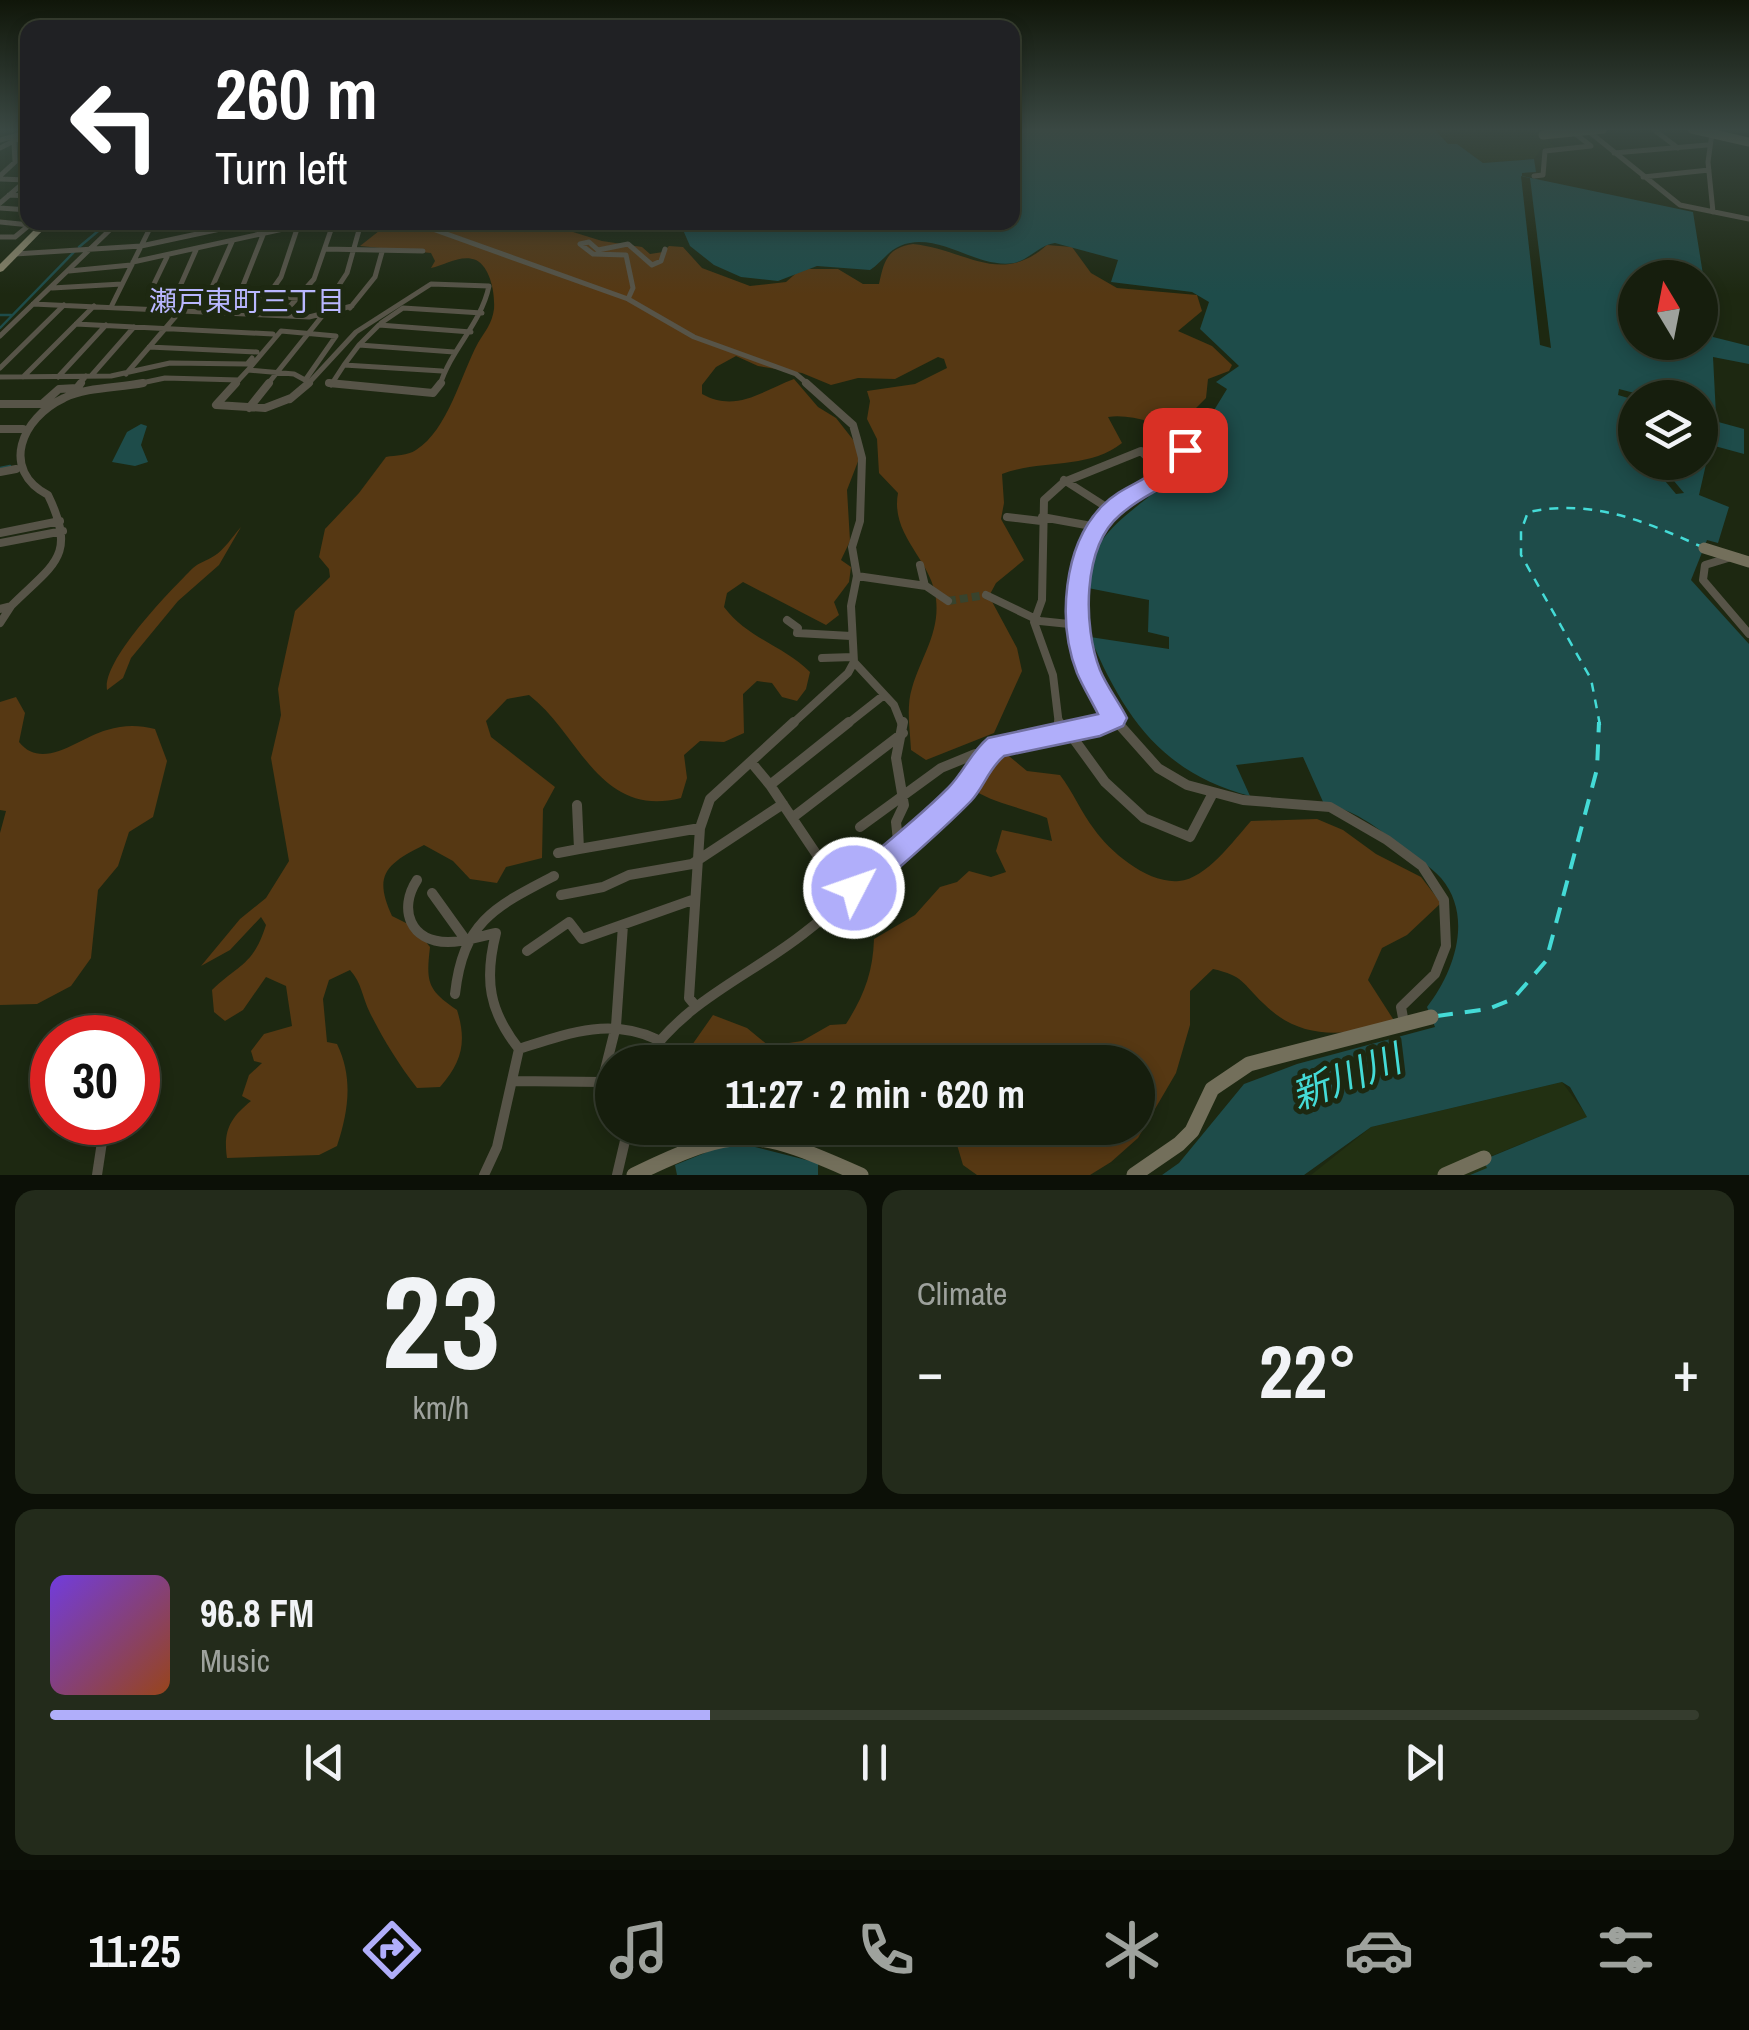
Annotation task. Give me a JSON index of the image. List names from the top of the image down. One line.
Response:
{"districts":["瀬戸東町三丁目"],"water":["新川川"],"north":"top","page":{"turn":["260 m","Turn left"],"limit":"30","trip":"11:27 · 2 min · 620 m","tile":[["23","km/h"],"Climate"],"heat":["−","22°","+"],"song":["96.8 FM","Music"],"tabs":"11:25"}}
